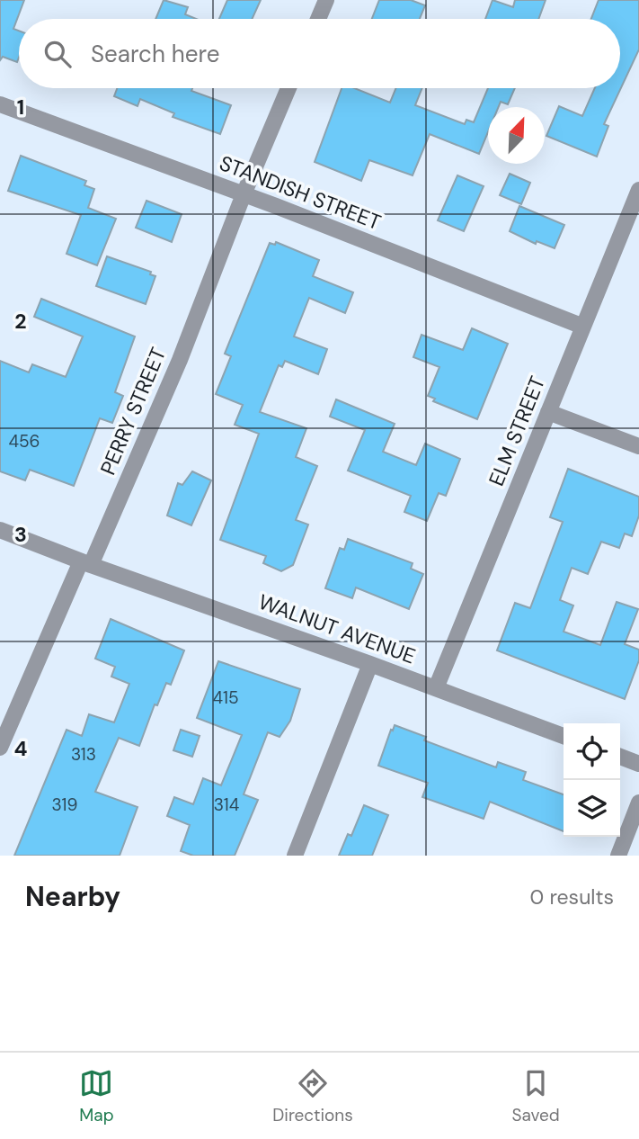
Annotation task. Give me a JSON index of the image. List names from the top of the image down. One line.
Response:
{"streets":{"street":["STANDISH STREET","PERRY STREET","ELM STREET","WALNUT AVENUE"]},"crossings":[["STANDISH STREET","PERRY STREET"],["STANDISH STREET","ELM STREET"],["PERRY STREET","WALNUT AVENUE"],["ELM STREET","WALNUT AVENUE"]],"house_numbers":["456","415","313","319","314"],"north":"top right","page":{"search":"Search here","heading":["Nearby","0 results"],"nav":["Map","Directions","Saved"]},"grid":{"rows":["1","2","3","4"]}}
